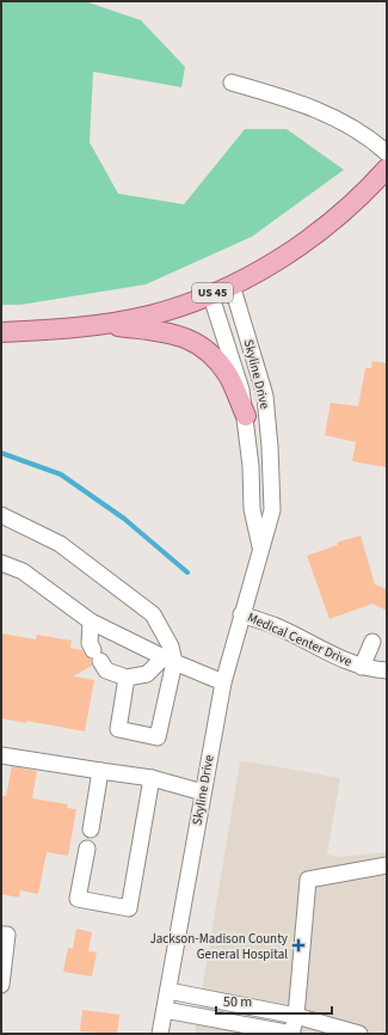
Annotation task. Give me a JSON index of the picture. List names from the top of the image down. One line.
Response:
{"streets":{"main road":["US 45"],"street":["Skyline Drive","Medical Center Drive"]},"crossings":[["US 45","Skyline Drive"],["Skyline Drive","Medical Center Drive"]],"places":{"health":["Jackson-Madison County General Hospital"]},"scale_bar":"50 m"}
